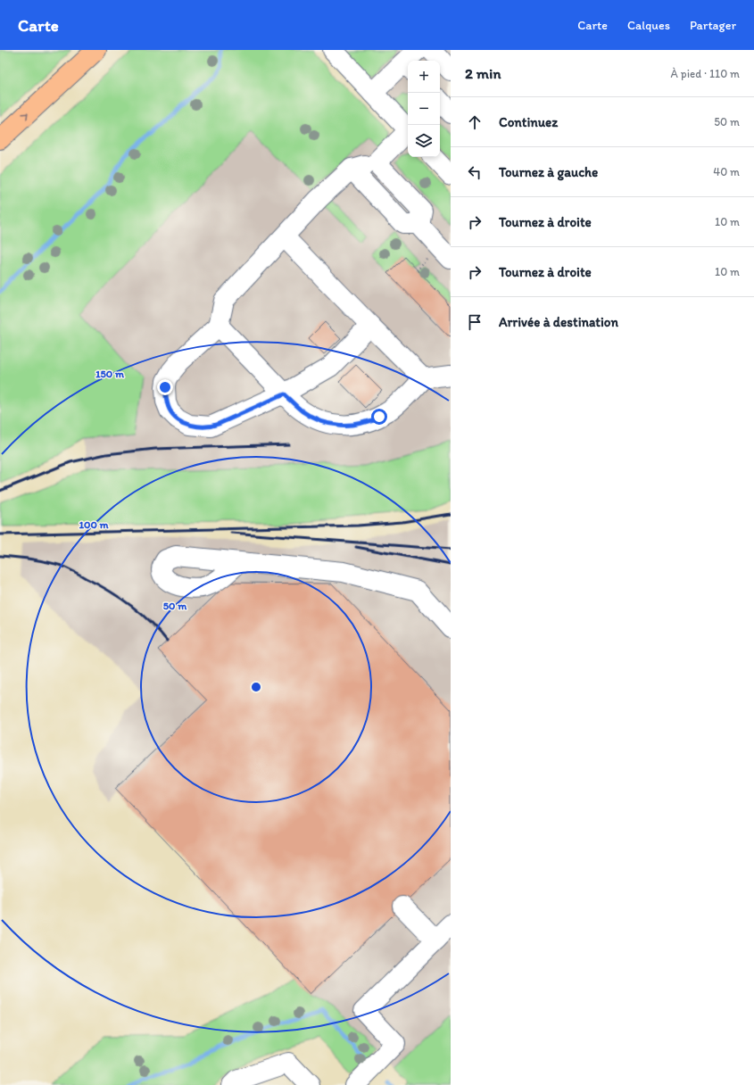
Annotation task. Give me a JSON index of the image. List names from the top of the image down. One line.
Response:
{"page":{"header":"Carte","nav":["Carte","Calques","Partager"],"heading":["2 min","À pied · 110 m"],"map_buttons":["+","−"],"list":[["Continuez","50 m"],["Tournez à gauche","40 m"],["Tournez à droite","10 m"],["Tournez à droite","10 m"],"Arrivée à destination"]},"rings":["150 m","100 m","50 m"]}
